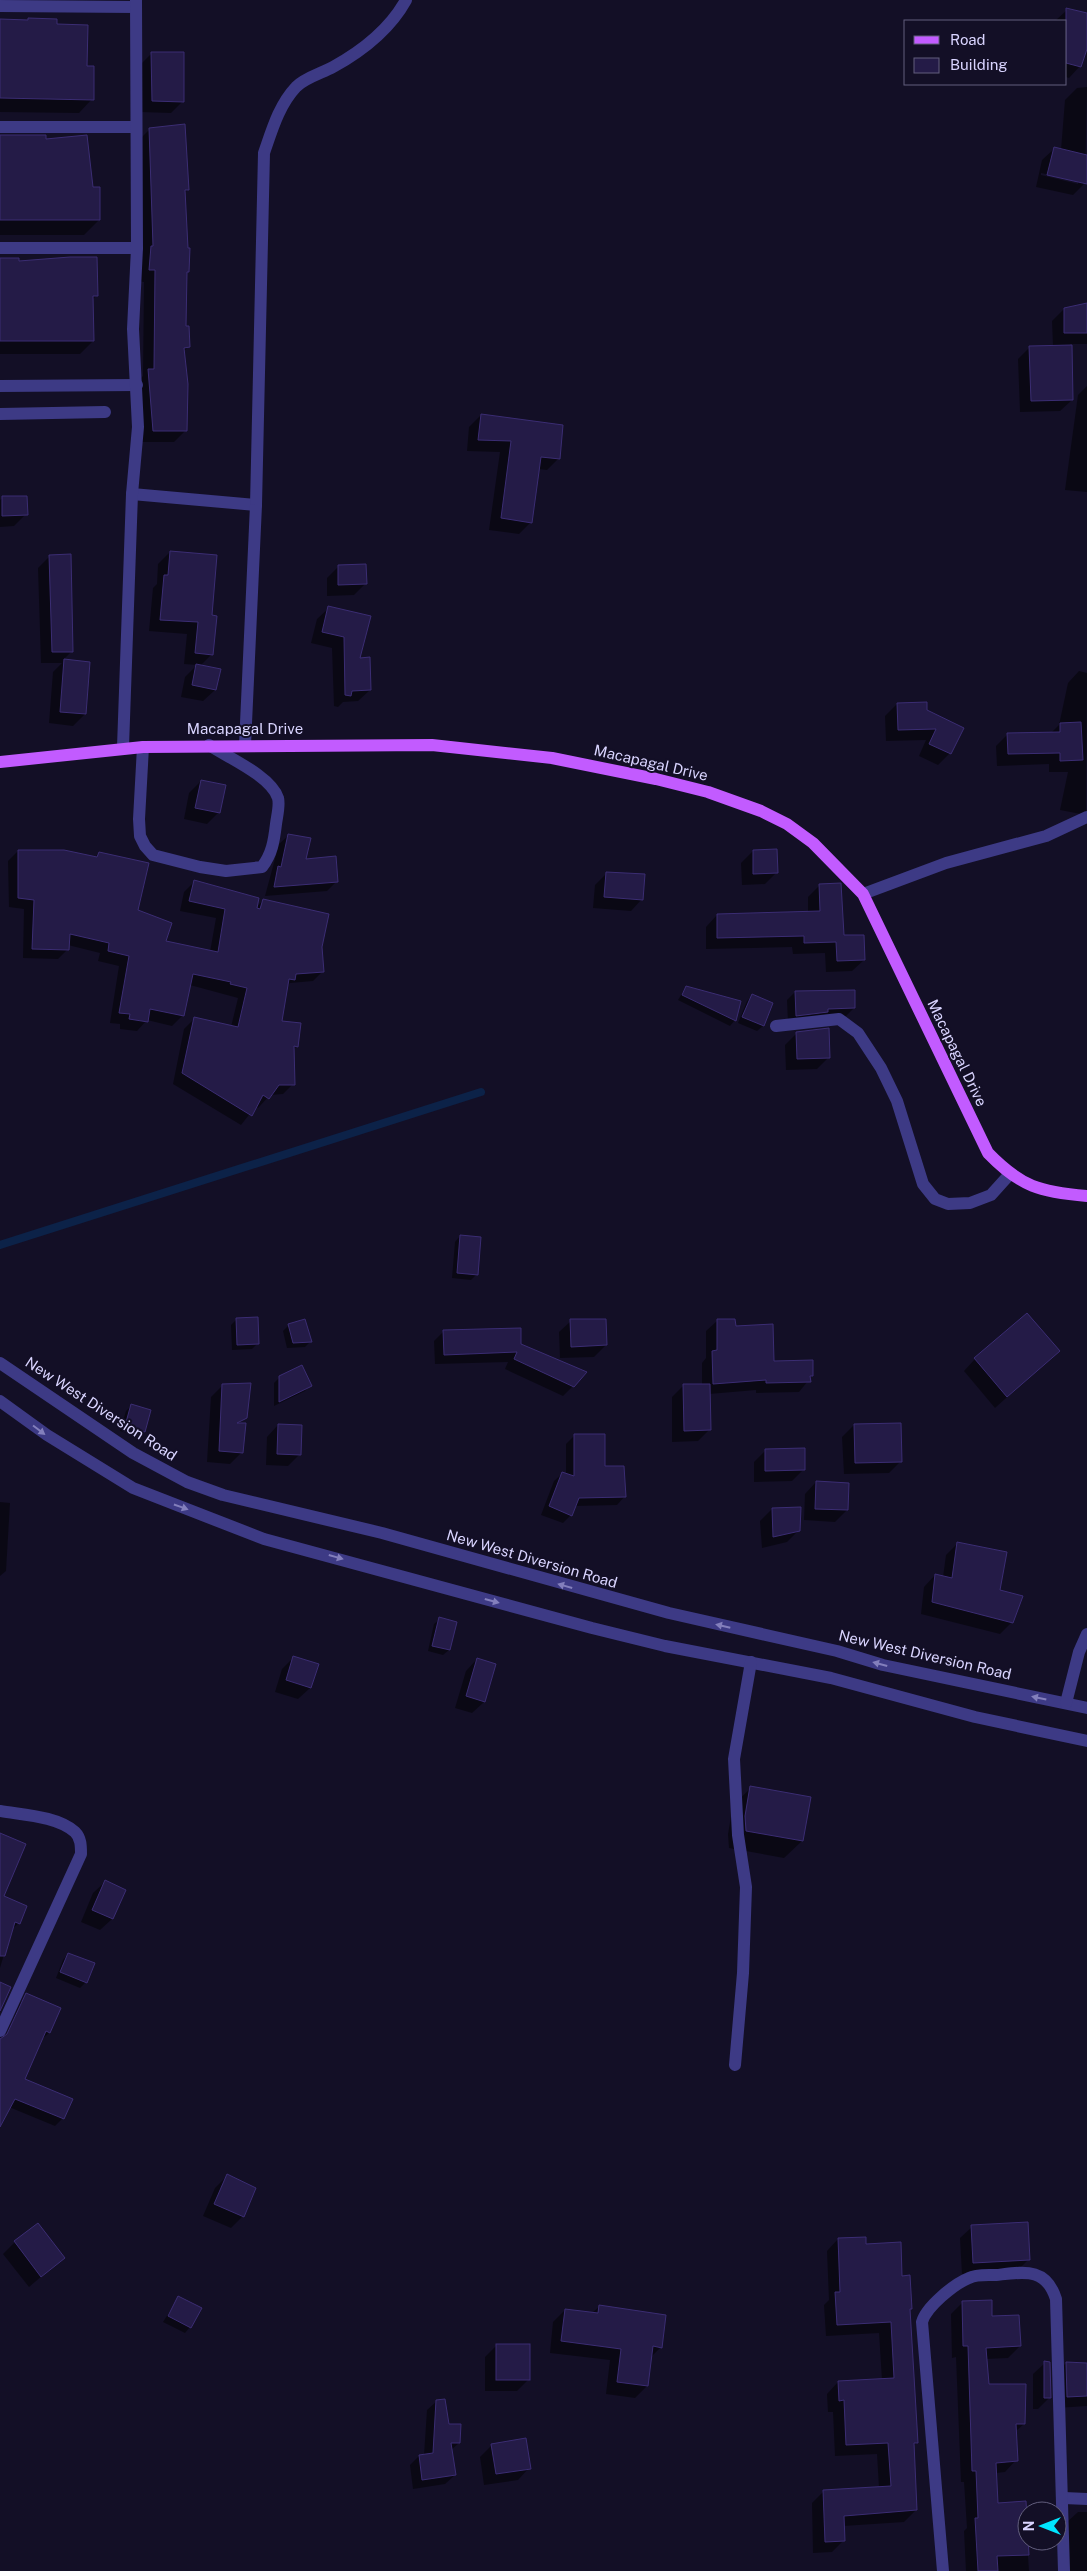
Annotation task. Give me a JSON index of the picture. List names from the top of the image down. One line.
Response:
{"streets":{"main road":["Macapagal Drive"],"street":["New West Diversion Road"]},"legend":["Road","Building"],"north":"left"}
